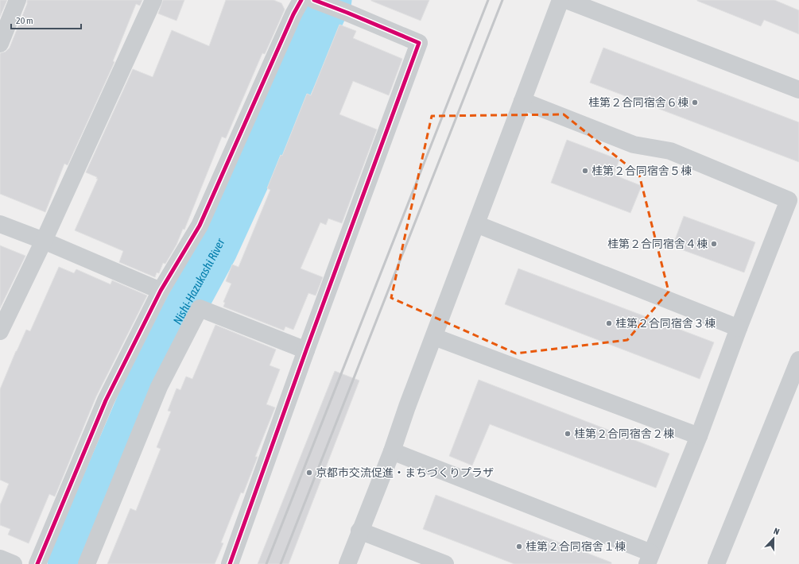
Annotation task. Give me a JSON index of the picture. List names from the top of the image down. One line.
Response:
{"water":["Nishi-Hazukashi River"],"places":["桂第２合同宿舎６棟","桂第２合同宿舎５棟","桂第２合同宿舎４棟","桂第２合同宿舎３棟","桂第２合同宿舎２棟","京都市交流促進・まちづくりプラザ","桂第２合同宿舎１棟"],"scale_bar":"20 m","north":"top"}
